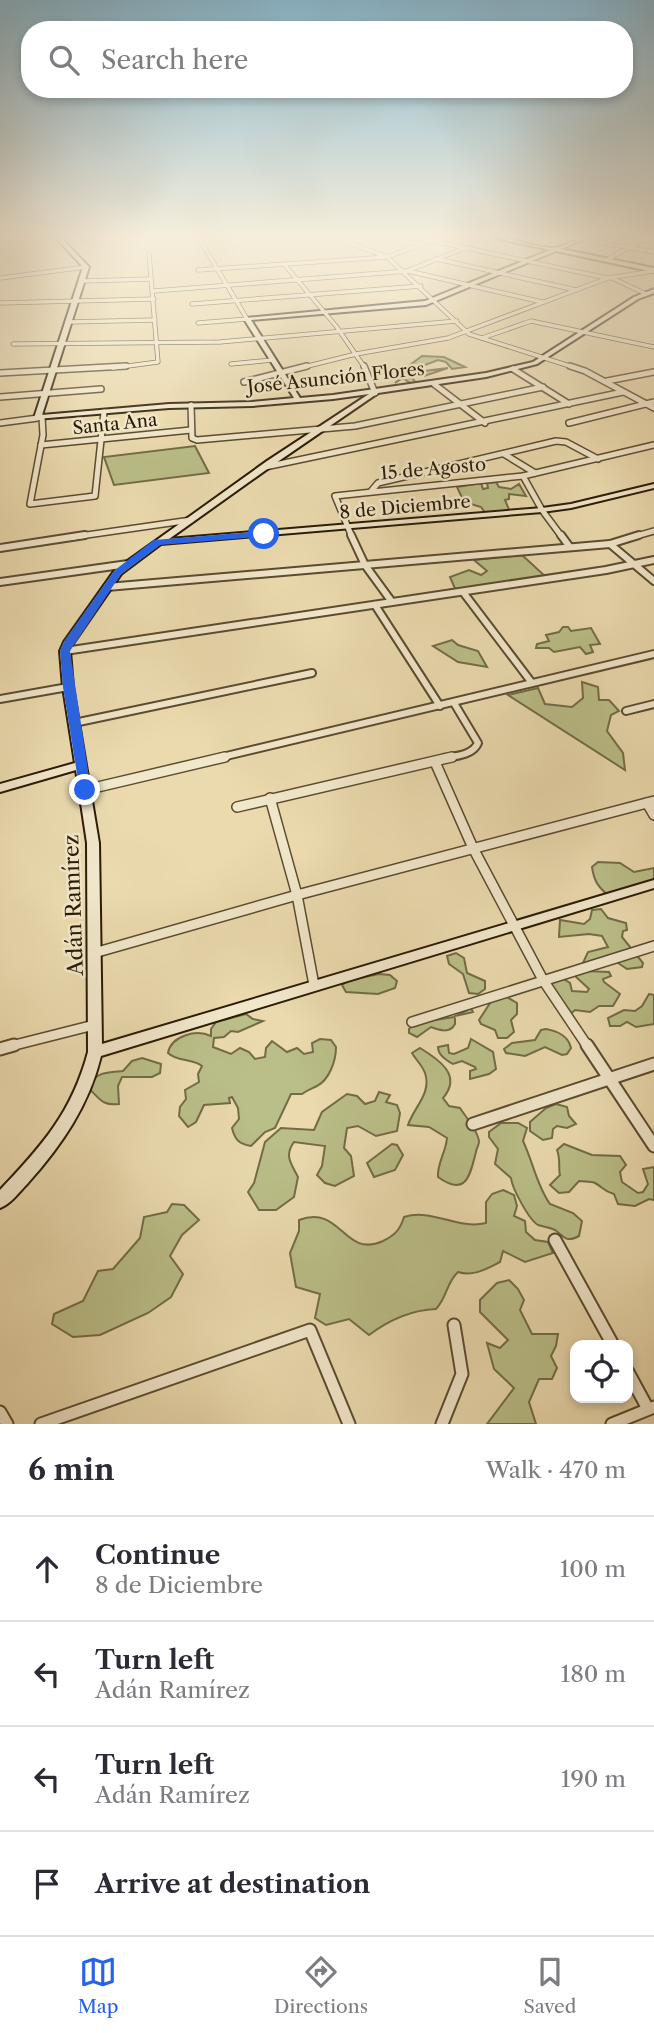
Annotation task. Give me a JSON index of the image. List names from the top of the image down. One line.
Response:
{"streets":{"street":["José Asunción Flores","Santa Ana","15 de Agosto","8 de Diciembre","Adán Ramírez"]},"crossings":[["15 de Agosto","8 de Diciembre"]],"page":{"search":"Search here","heading":["6 min","Walk · 470 m"],"list":[["Continue","8 de Diciembre","100 m"],["Turn left","Adán Ramírez","180 m"],["Turn left","Adán Ramírez","190 m"],"Arrive at destination"],"nav":["Map","Directions","Saved"]}}
